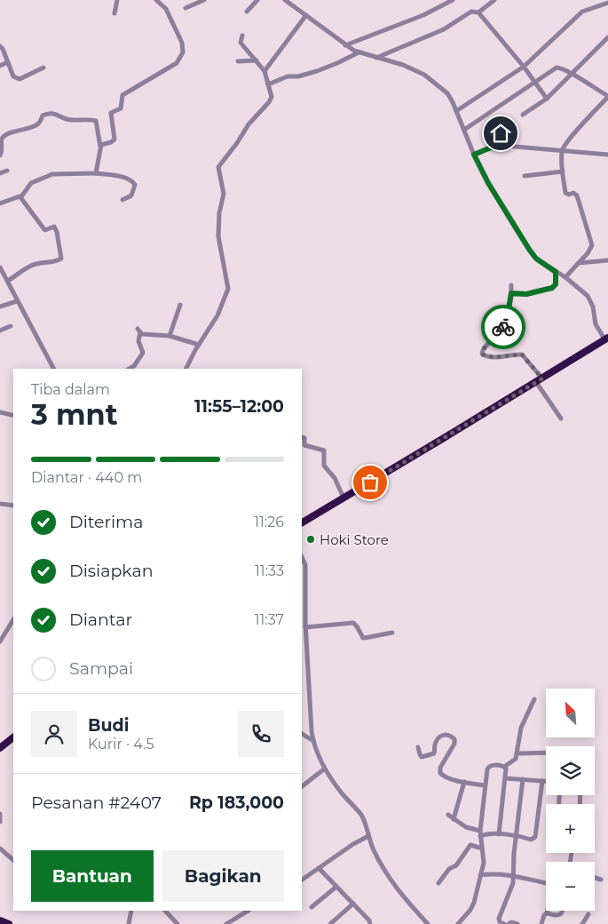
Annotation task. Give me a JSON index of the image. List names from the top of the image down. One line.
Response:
{"places":["Hoki Store"],"north":"top left","page":{"heading":["3 mnt","Tiba dalam","11:55–12:00"],"panel":["Budi","Kurir · 4.5","Pesanan #2407","Rp 183,000"],"bar":"Diantar · 440 m","list":[["Diterima","11:26"],["Disiapkan","11:33"],["Diantar","11:37"],"Sampai"],"map_buttons":["+","−"],"buttons":["Bantuan","Bagikan"]}}
